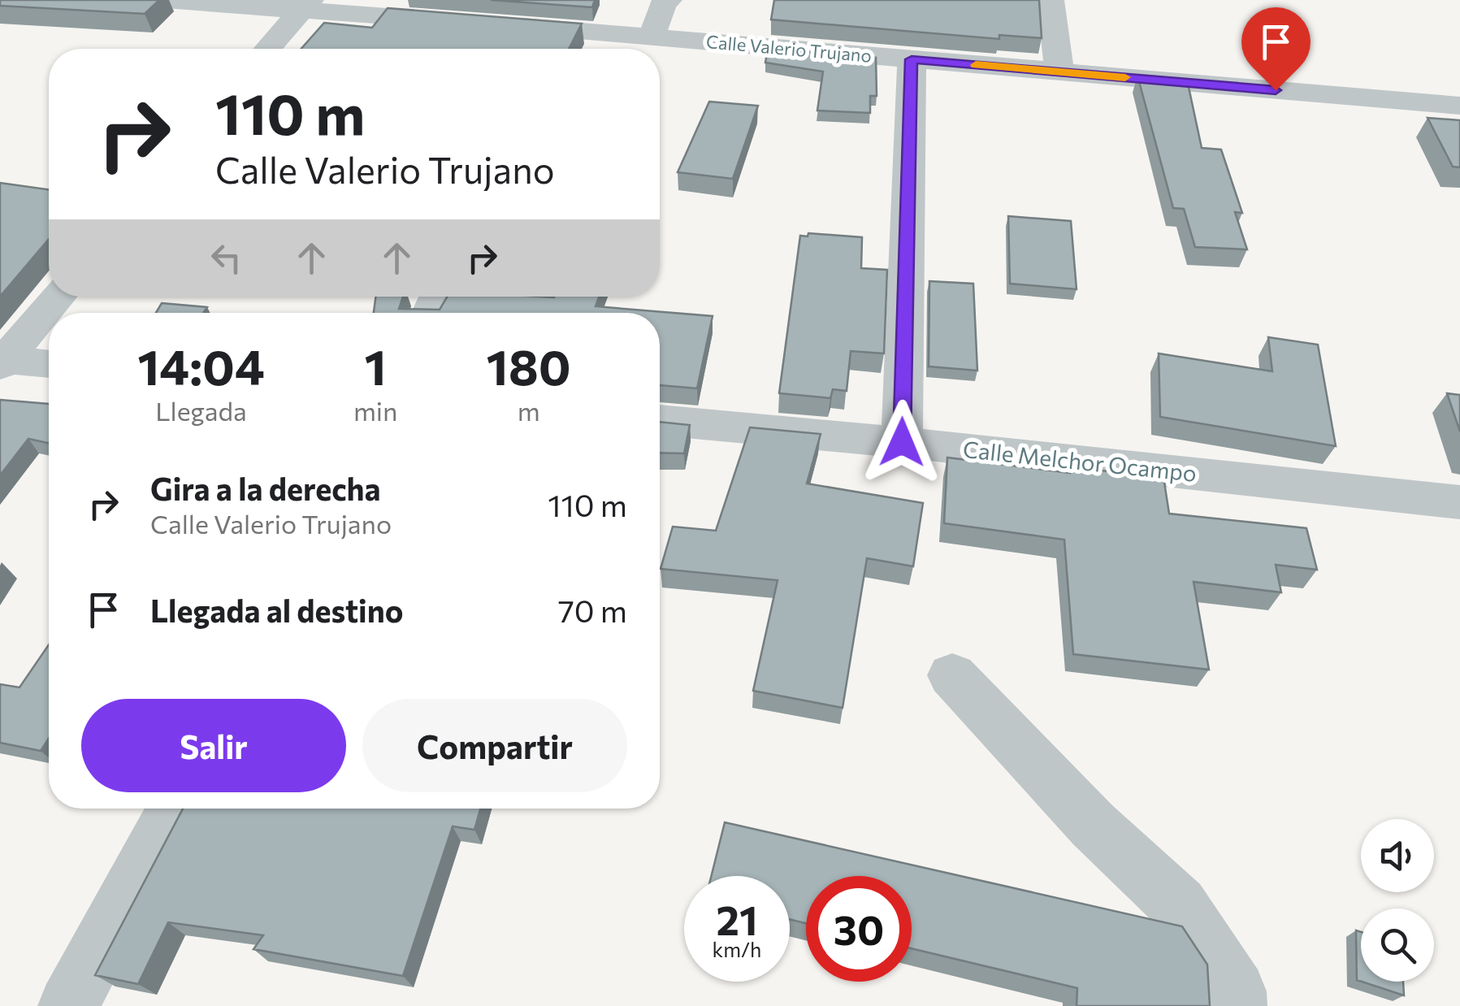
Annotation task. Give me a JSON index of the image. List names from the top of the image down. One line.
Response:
{"streets":{"street":["Calle Valerio Trujano","Calle Melchor Ocampo"]},"page":{"turn":["110 m","Calle Valerio Trujano"],"eta":["14:04","Llegada","1","min","180","m"],"list":[{"name":"Gira a la derecha","note":"Calle Valerio Trujano","value":"110 m"},{"name":"Llegada al destino","value":"70 m"}],"buttons":["Salir","Compartir"],"speed":"21 km/h","limit":"30"}}
